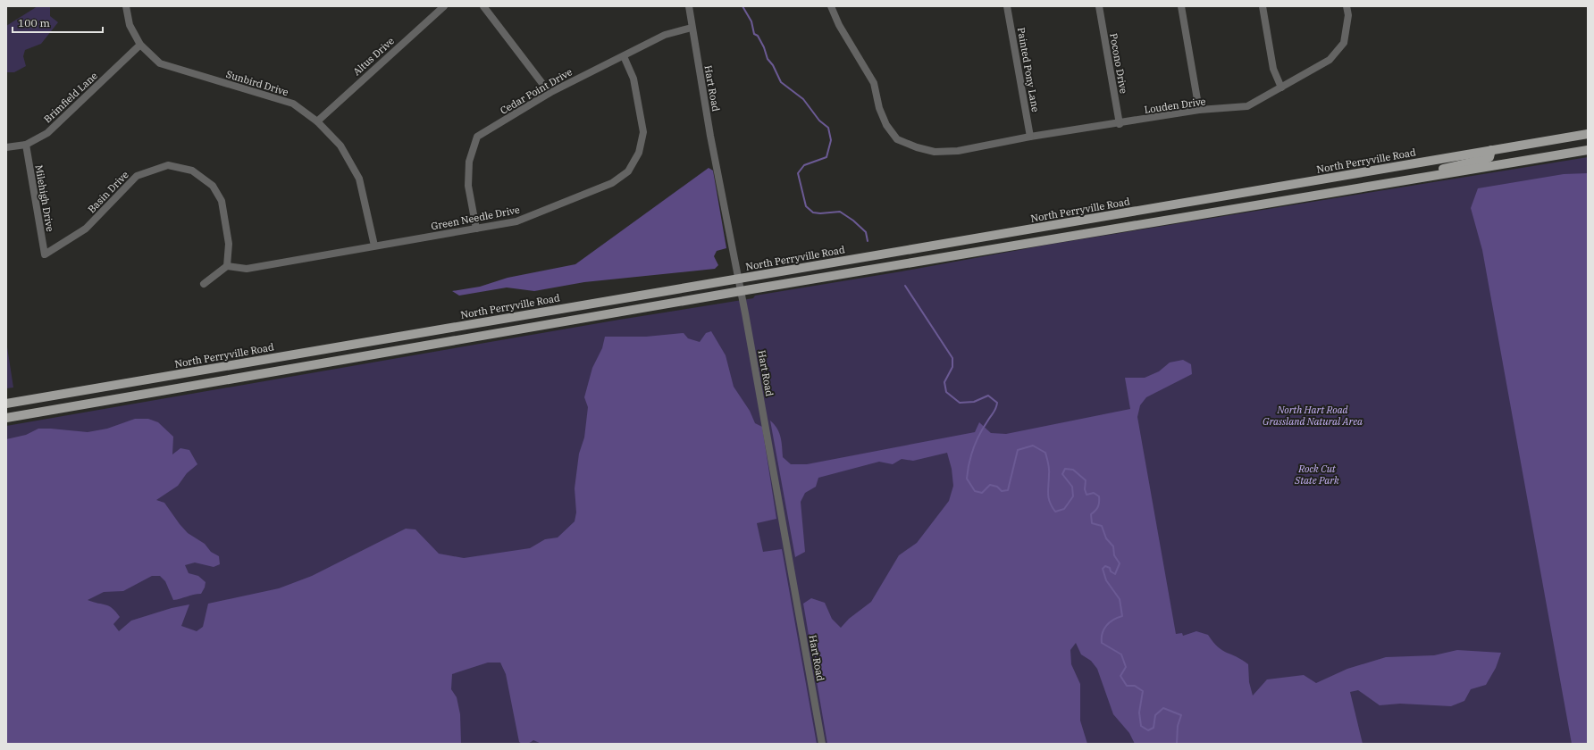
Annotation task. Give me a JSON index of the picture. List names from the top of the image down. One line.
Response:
{"streets":{"main road":["North Perryville Road"],"street":["Altus Drive","Pocono Drive","Painted Pony Lane","Sunbird Drive","Hart Road","Cedar Point Drive","Brimfield Lane","Louden Drive","Basin Drive","Milehigh Drive","Green Needle Drive"]},"crossings":[["Altus Drive","Sunbird Drive"],["Pocono Drive","Louden Drive"],["Painted Pony Lane","Louden Drive"],["Sunbird Drive","Brimfield Lane"],["Sunbird Drive","Green Needle Drive"],["Hart Road","Cedar Point Drive"],["Hart Road","North Perryville Road"],["Cedar Point Drive","Green Needle Drive"],["Brimfield Lane","Milehigh Drive"],["Basin Drive","Milehigh Drive"],["Basin Drive","Green Needle Drive"]],"parks":["North Hart Road Grassland Natural Area","Rock Cut State Park"],"scale_bar":"100 m"}
